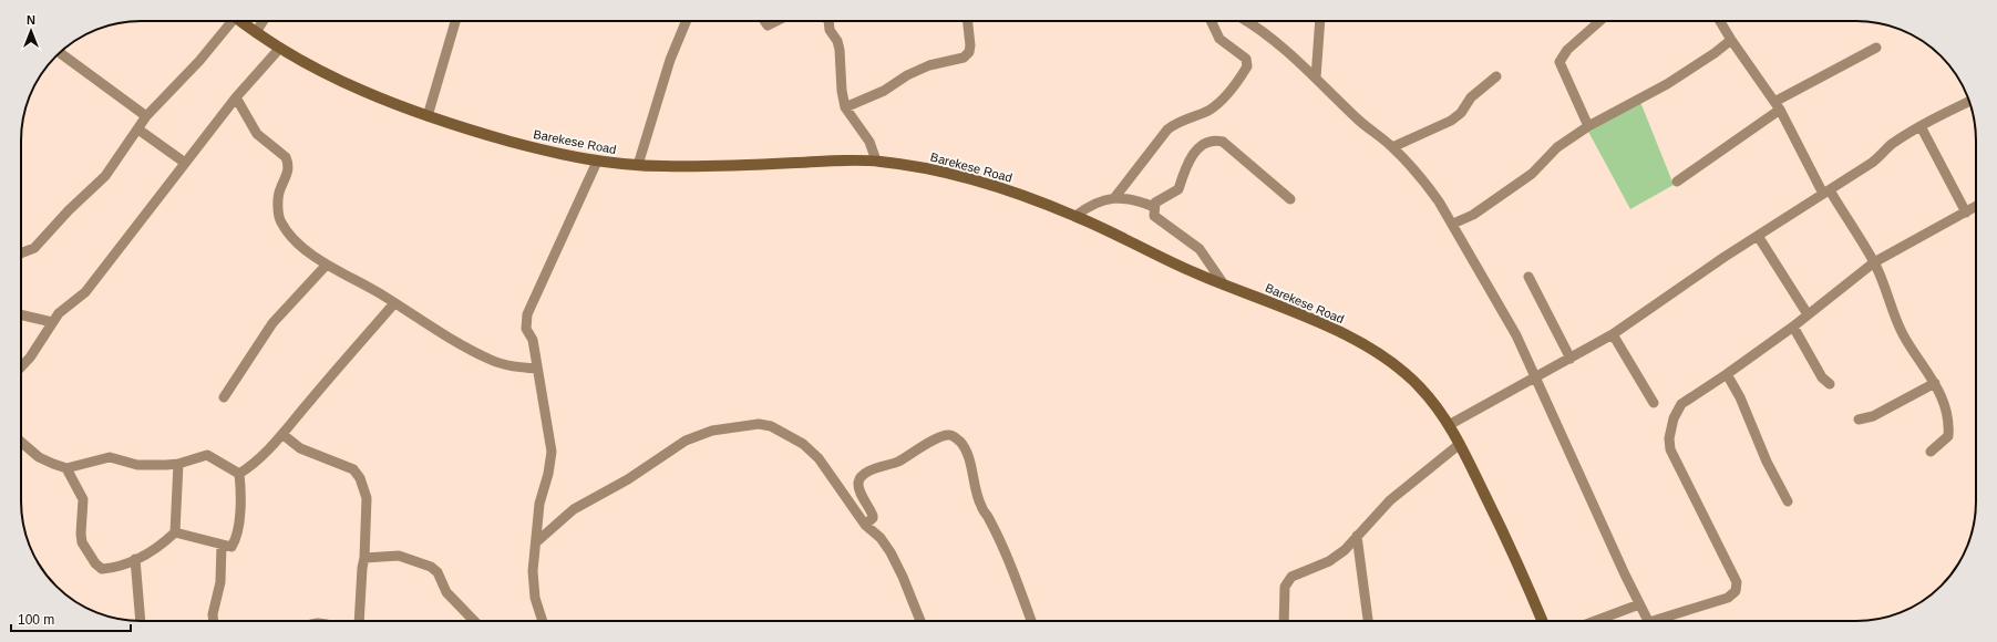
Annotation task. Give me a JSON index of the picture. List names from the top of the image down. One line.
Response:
{"streets":{"main road":["Barekese Road"]},"scale_bar":"100 m","north":"top"}
